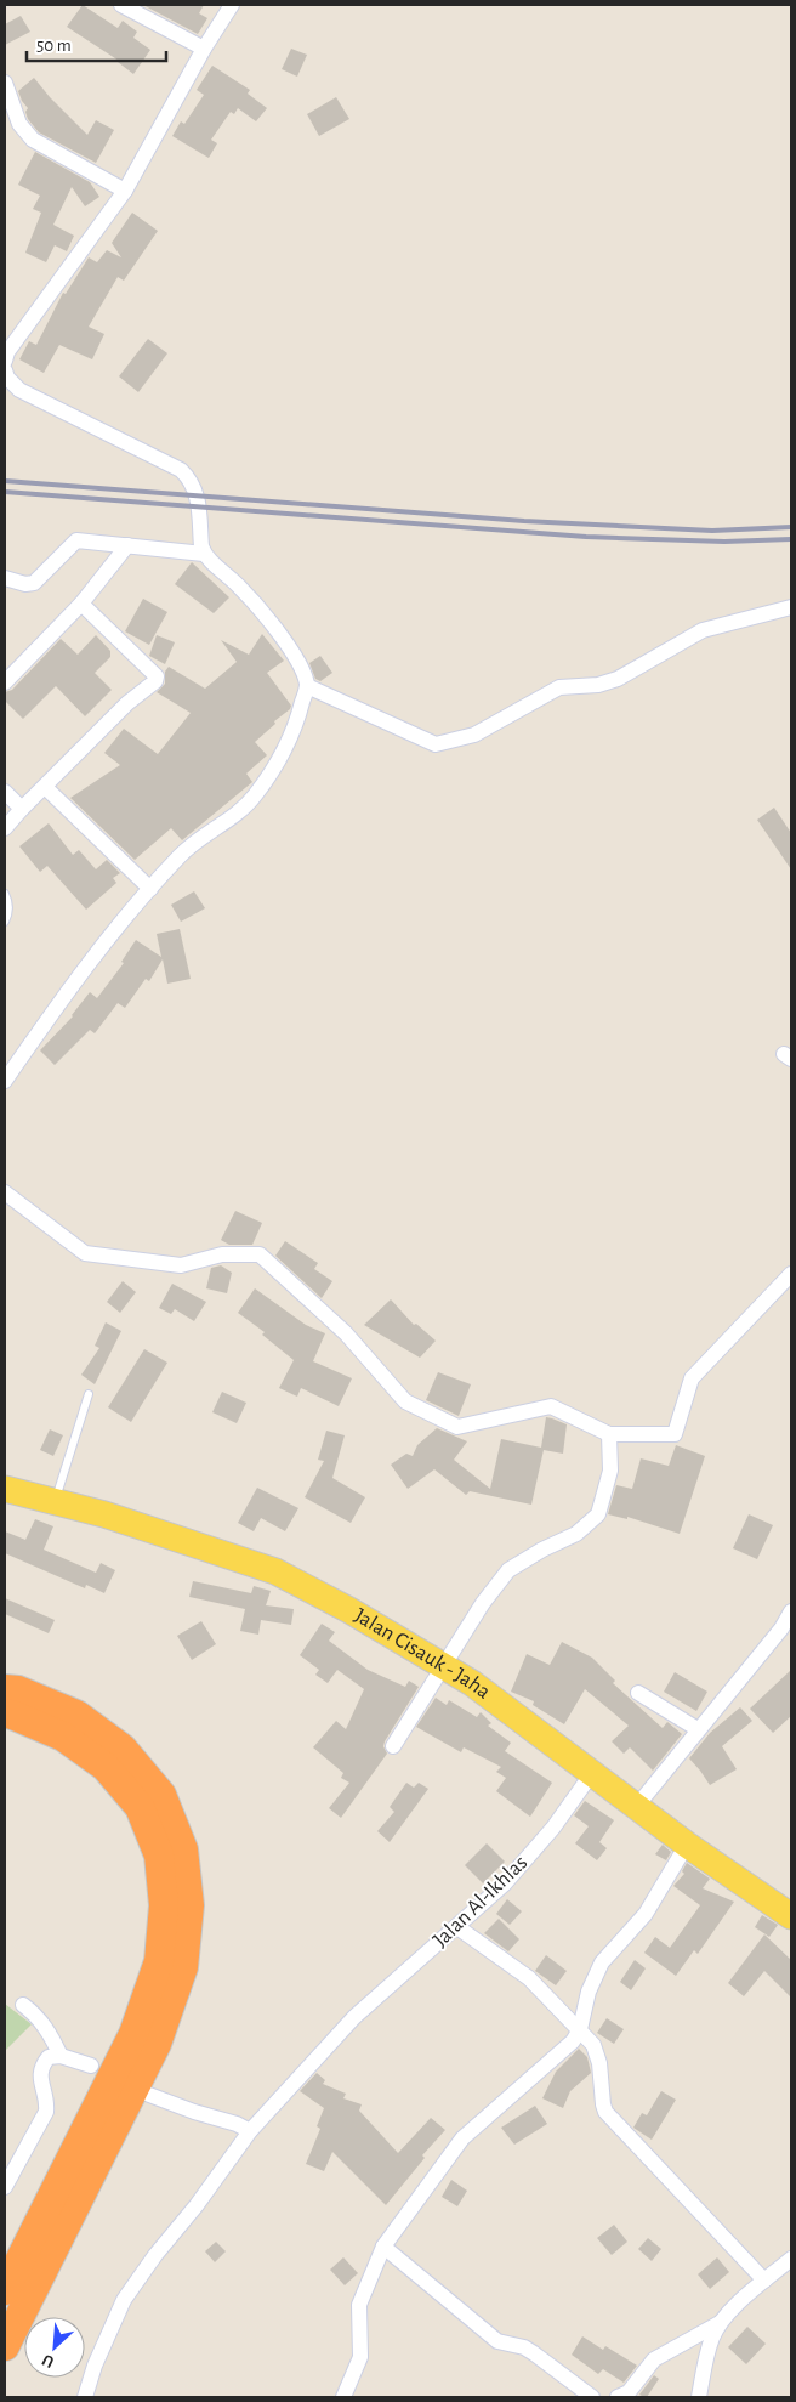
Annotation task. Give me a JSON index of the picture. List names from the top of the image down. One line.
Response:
{"streets":{"main road":["Jalan Cisauk - Jaha"],"street":["Jalan Al-Ikhlas"]},"crossings":[["Jalan Cisauk - Jaha","Jalan Al-Ikhlas"]],"scale_bar":"50 m","north":"bottom left"}
